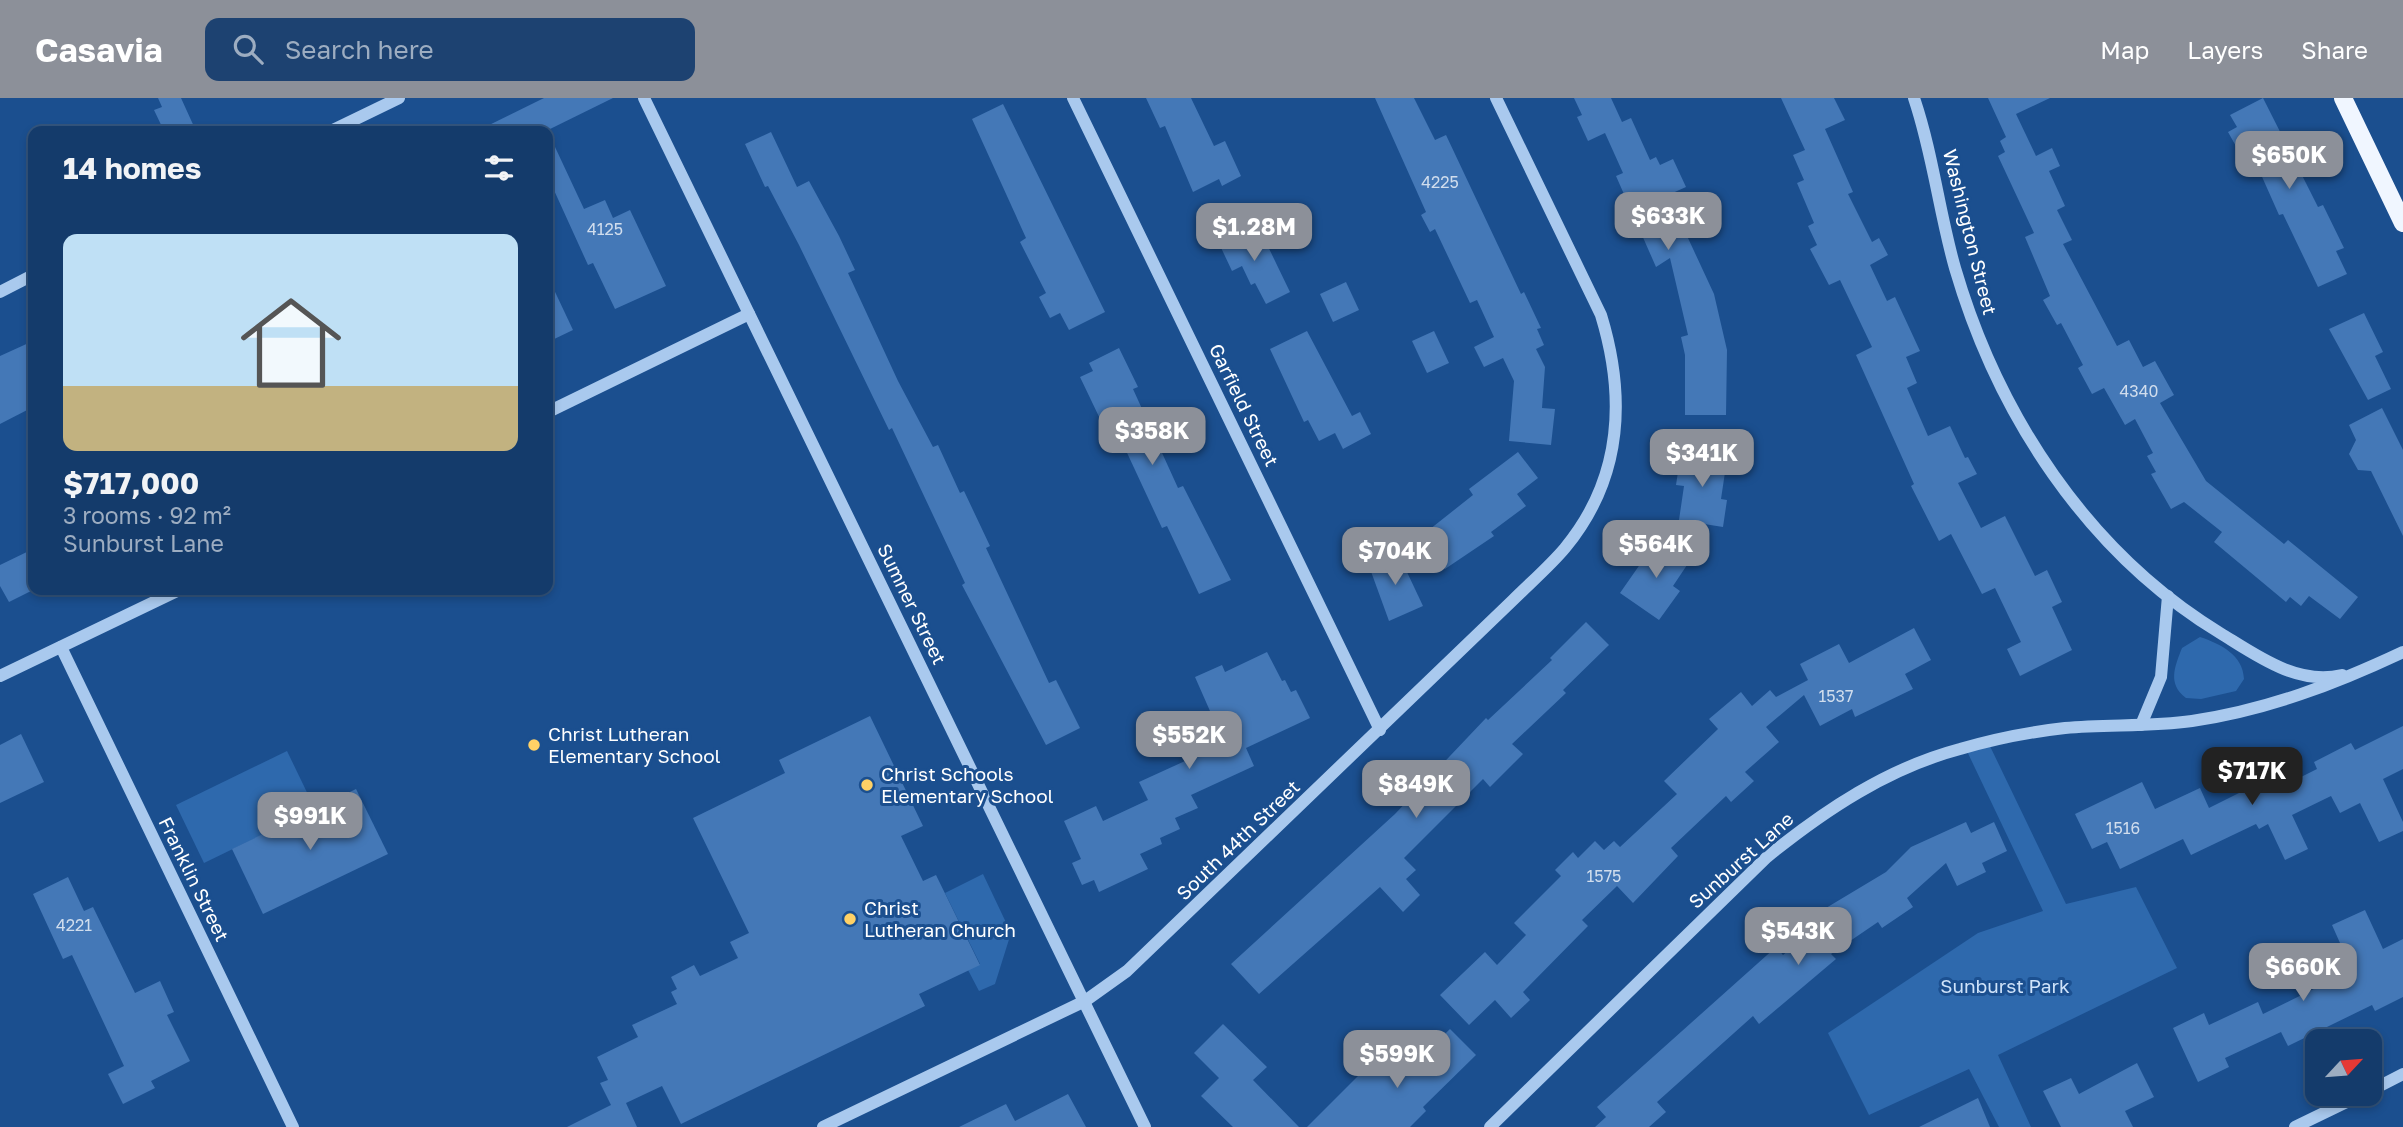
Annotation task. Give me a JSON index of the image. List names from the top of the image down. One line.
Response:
{"streets":{"street":["Washington Street","Garfield Street","Sumner Street","South 44th Street","Sunburst Lane","Franklin Street"]},"crossings":[["Washington Street","Sunburst Lane"],["Garfield Street","South 44th Street"],["Sumner Street","South 44th Street"]],"parks":["Sunburst Park"],"places":["Christ Lutheran Elementary School","Christ Schools Elementary School","Christ Lutheran Church"],"house_numbers":["4225","4125","4340","1537","1516","1575","4221"],"north":"top right","page":{"header":"Casavia","search":"Search here","nav":["Map","Layers","Share"],"heading":"14 homes","price":["$650K","$633K","$1.28M","$358K","$341K","$564K","$704K","$552K","$717K","$849K","$991K","$543K","$660K","$599K"],"list":[{"name":"$717,000","note":"3 rooms · 92 m² · Sunburst Lane"}]}}
